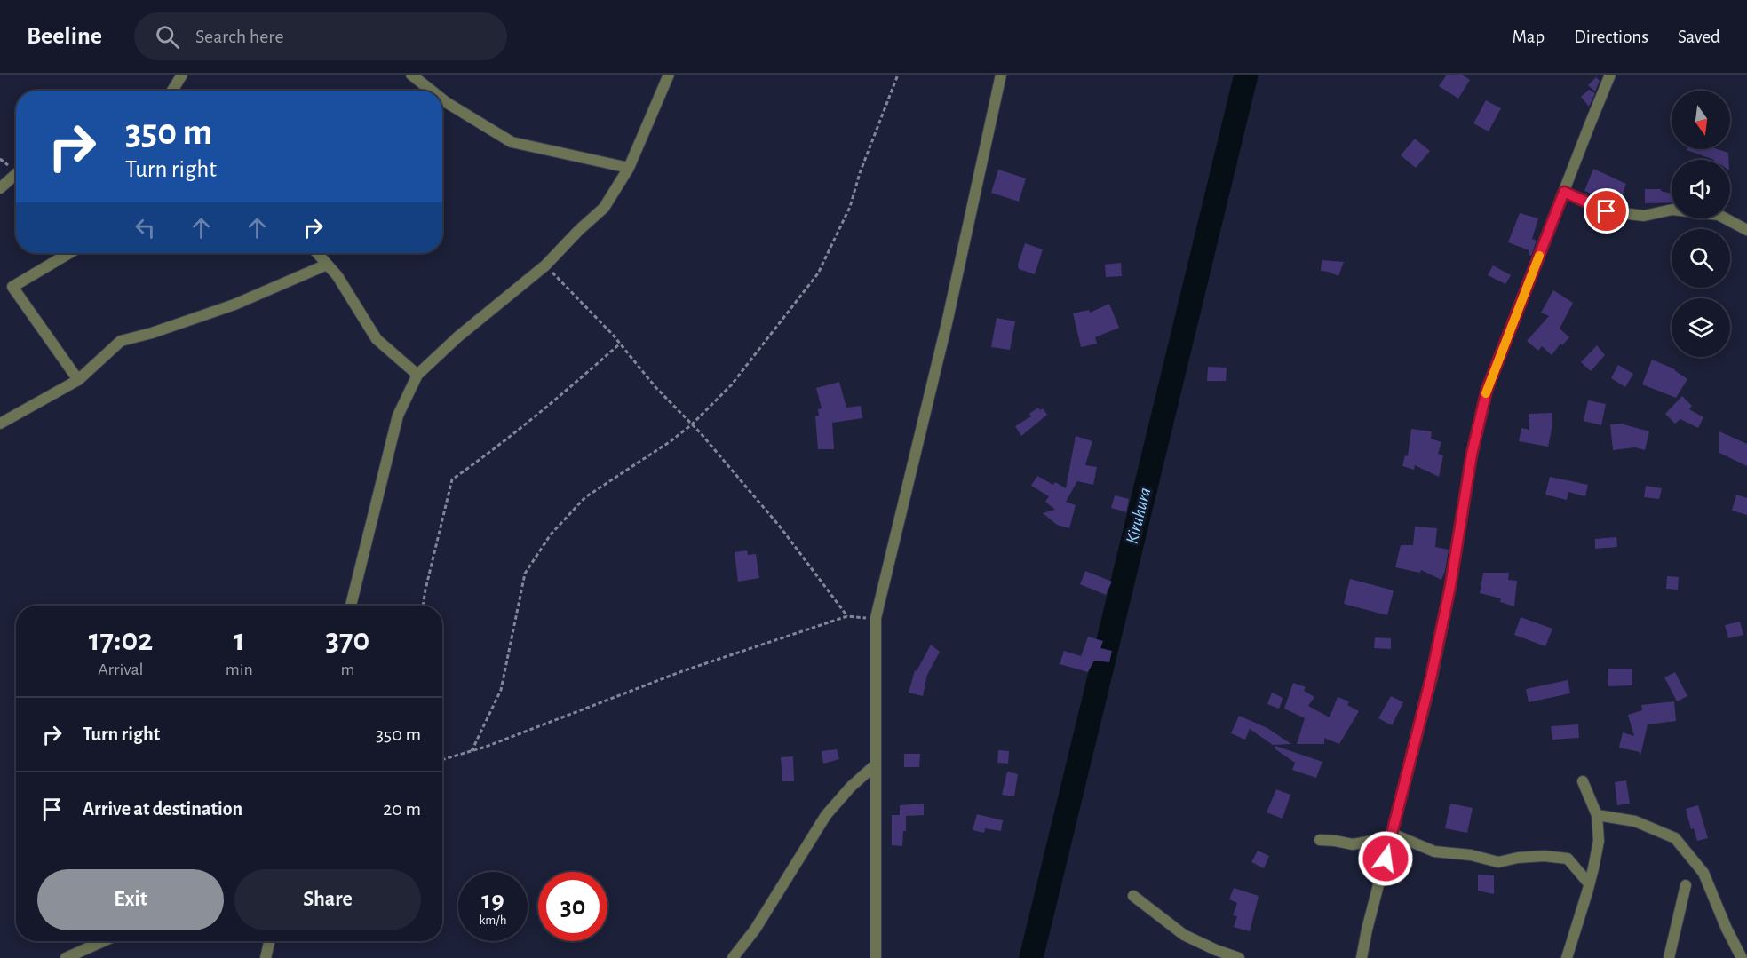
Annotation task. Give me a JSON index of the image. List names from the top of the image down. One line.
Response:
{"water":["Kiruhura"],"north":"bottom","page":{"header":"Beeline","search":"Search here","nav":["Map","Directions","Saved"],"turn":["350 m","Turn right"],"eta":["17:02","Arrival","1","min","370","m"],"list":[{"name":"Turn right","value":"350 m"},{"name":"Arrive at destination","value":"20 m"}],"buttons":["Exit","Share"],"speed":"19 km/h","limit":"30"}}
